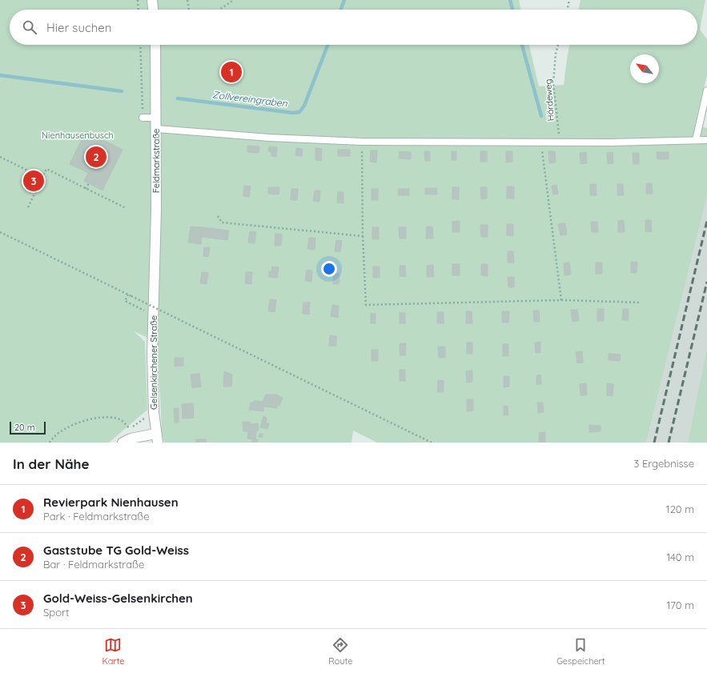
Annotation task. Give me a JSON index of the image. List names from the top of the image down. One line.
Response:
{"streets":{"street":["Feldmarkstraße","Gelsenkirchener Straße"],"path":["Hördeweg"]},"crossings":[["Feldmarkstraße","Gelsenkirchener Straße"]],"water":["Zollvereingraben"],"parks":["Nienhausenbusch"],"scale_bar":"20 m","north":"top left","page":{"search":"Hier suchen","pins":["1","2","3"],"scale":"20 m","heading":["In der Nähe","3 Ergebnisse"],"list":[{"mark":"1","name":"Revierpark Nienhausen","note":"Park · Feldmarkstraße","value":"120 m"},{"mark":"2","name":"Gaststube TG Gold-Weiss","note":"Bar · Feldmarkstraße","value":"140 m"},{"mark":"3","name":"Gold-Weiss-Gelsenkirchen","note":"Sport","value":"170 m"}],"nav":["Karte","Route","Gespeichert"]}}
